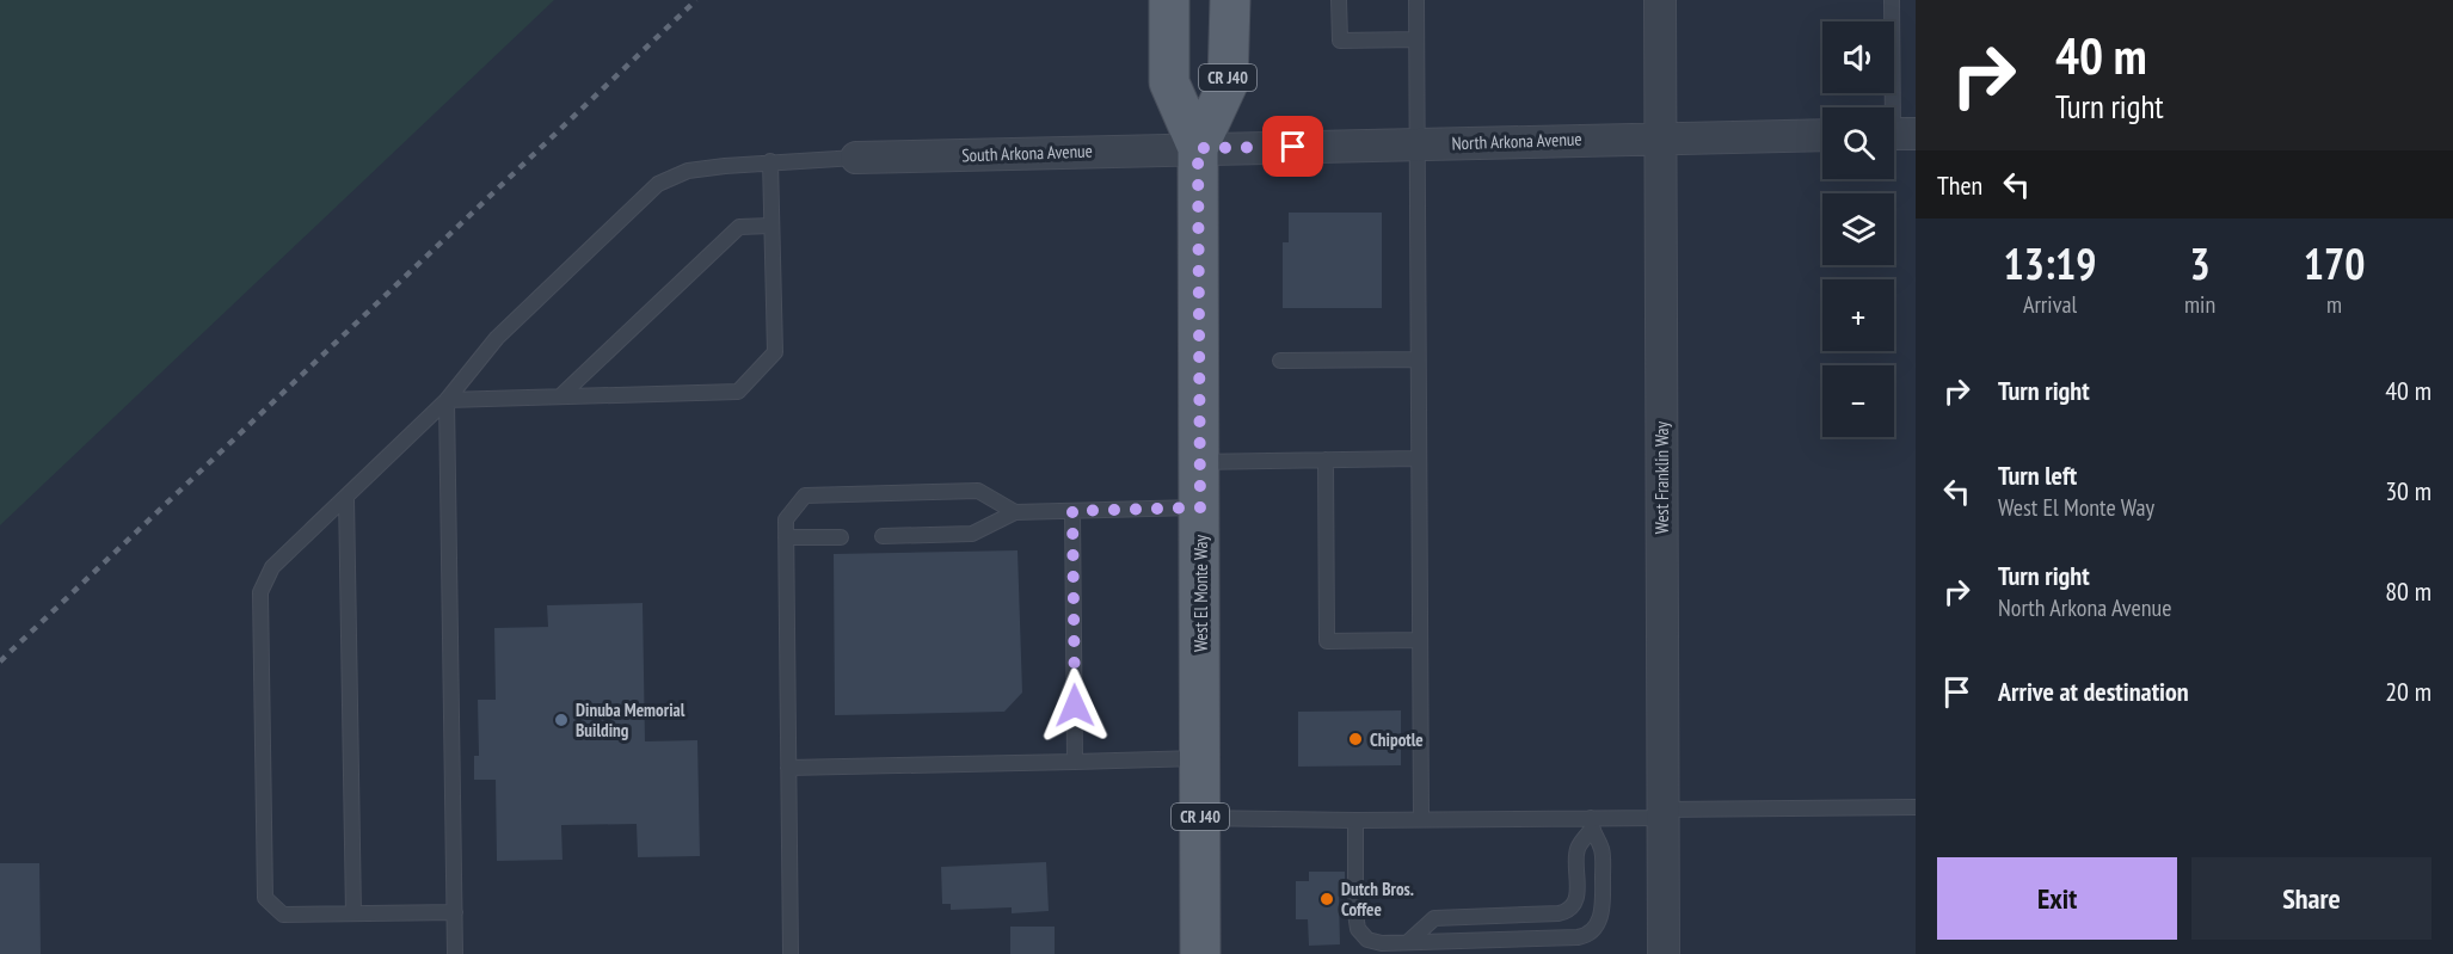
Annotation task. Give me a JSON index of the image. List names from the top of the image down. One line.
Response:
{"streets":{"main road":["CR J40","West El Monte Way"],"street":["North Arkona Avenue","South Arkona Avenue","West Franklin Way"]},"crossings":[["North Arkona Avenue","South Arkona Avenue"],["North Arkona Avenue","West Franklin Way"],["North Arkona Avenue","West El Monte Way"],["South Arkona Avenue","West El Monte Way"]],"places":["Dinuba Memorial Building","Chipotle","Dutch Bros. Coffee"],"page":{"turn":["40 m","Turn right"],"map_buttons":["+","−"],"then":"Then","eta":["13:19","Arrival","3","min","170","m"],"list":[{"name":"Turn right","value":"40 m"},{"name":"Turn left","note":"West El Monte Way","value":"30 m"},{"name":"Turn right","note":"North Arkona Avenue","value":"80 m"},{"name":"Arrive at destination","value":"20 m"}],"buttons":["Exit","Share"]}}
